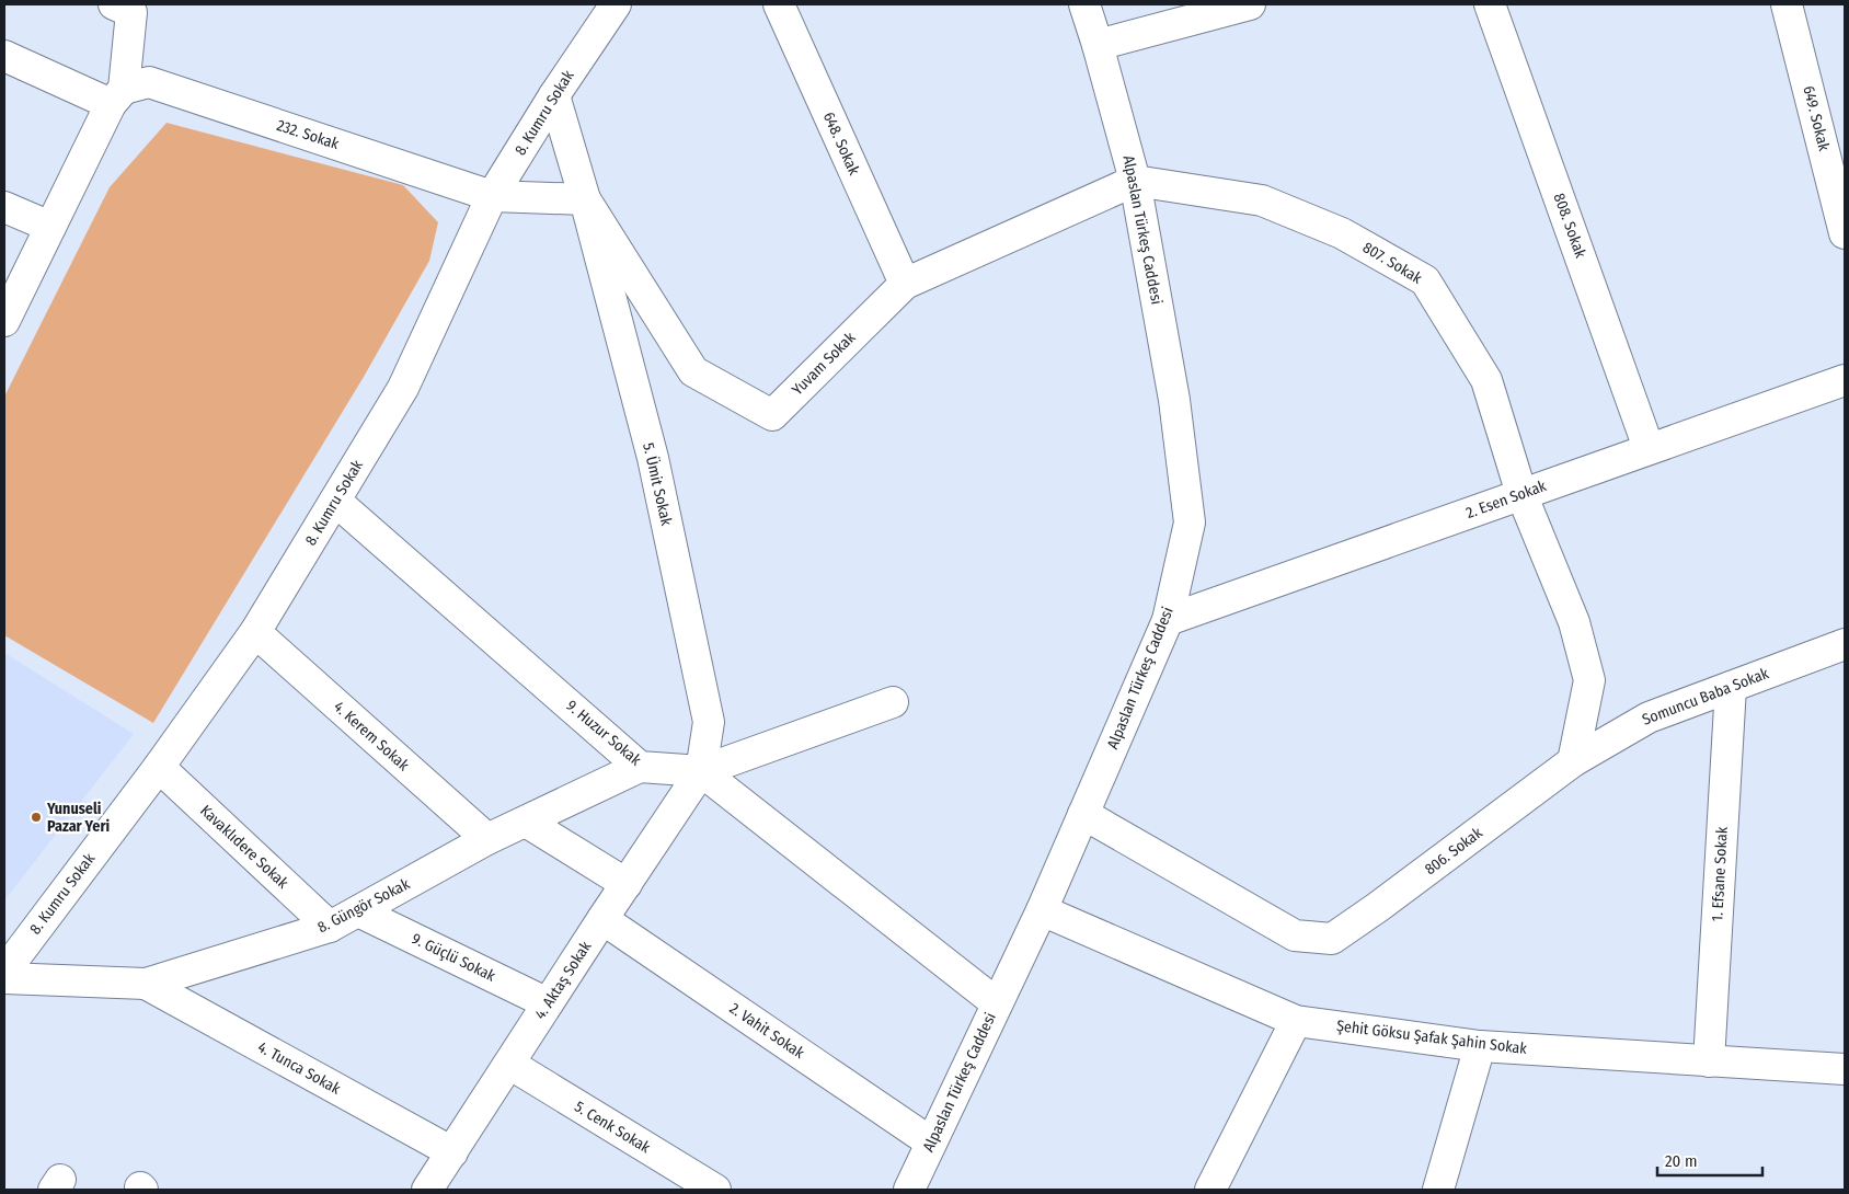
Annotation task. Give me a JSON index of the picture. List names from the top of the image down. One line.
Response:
{"streets":{"street":["8. Kumru Sokak","649. Sokak","232. Sokak","648. Sokak","808. Sokak","Alpaslan Türkeş Caddesi","807. Sokak","Yuvam Sokak","5. Ümit Sokak","2. Esen Sokak","Somuncu Baba Sokak","9. Huzur Sokak","4. Kerem Sokak","Kavaklıdere Sokak","806. Sokak","1. Efsane Sokak","8. Güngör Sokak","9. Güçlü Sokak","4. Aktaş Sokak","2. Vahit Sokak","Şehit Göksu Şafak Şahin Sokak","4. Tunca Sokak","5. Cenk Sokak"]},"crossings":[["8. Kumru Sokak","232. Sokak"],["8. Kumru Sokak","9. Huzur Sokak"],["8. Kumru Sokak","4. Kerem Sokak"],["8. Kumru Sokak","Kavaklıdere Sokak"],["232. Sokak","Yuvam Sokak"],["232. Sokak","5. Ümit Sokak"],["648. Sokak","Yuvam Sokak"],["808. Sokak","2. Esen Sokak"],["Alpaslan Türkeş Caddesi","807. Sokak"],["Alpaslan Türkeş Caddesi","Yuvam Sokak"],["Alpaslan Türkeş Caddesi","2. Esen Sokak"],["Alpaslan Türkeş Caddesi","806. Sokak"],["Alpaslan Türkeş Caddesi","2. Vahit Sokak"],["Alpaslan Türkeş Caddesi","Şehit Göksu Şafak Şahin Sokak"],["807. Sokak","Yuvam Sokak"],["807. Sokak","2. Esen Sokak"],["Yuvam Sokak","5. Ümit Sokak"],["5. Ümit Sokak","9. Huzur Sokak"],["5. Ümit Sokak","4. Aktaş Sokak"],["Somuncu Baba Sokak","806. Sokak"],["Somuncu Baba Sokak","1. Efsane Sokak"],["9. Huzur Sokak","8. Güngör Sokak"],["9. Huzur Sokak","4. Aktaş Sokak"],["4. Kerem Sokak","8. Güngör Sokak"],["Kavaklıdere Sokak","8. Güngör Sokak"],["1. Efsane Sokak","Şehit Göksu Şafak Şahin Sokak"],["8. Güngör Sokak","9. Güçlü Sokak"],["8. Güngör Sokak","4. Tunca Sokak"],["9. Güçlü Sokak","4. Aktaş Sokak"],["4. Aktaş Sokak","2. Vahit Sokak"],["4. Aktaş Sokak","4. Tunca Sokak"],["4. Aktaş Sokak","5. Cenk Sokak"]],"places":["Yunuseli Pazar Yeri"],"scale_bar":"20 m"}
